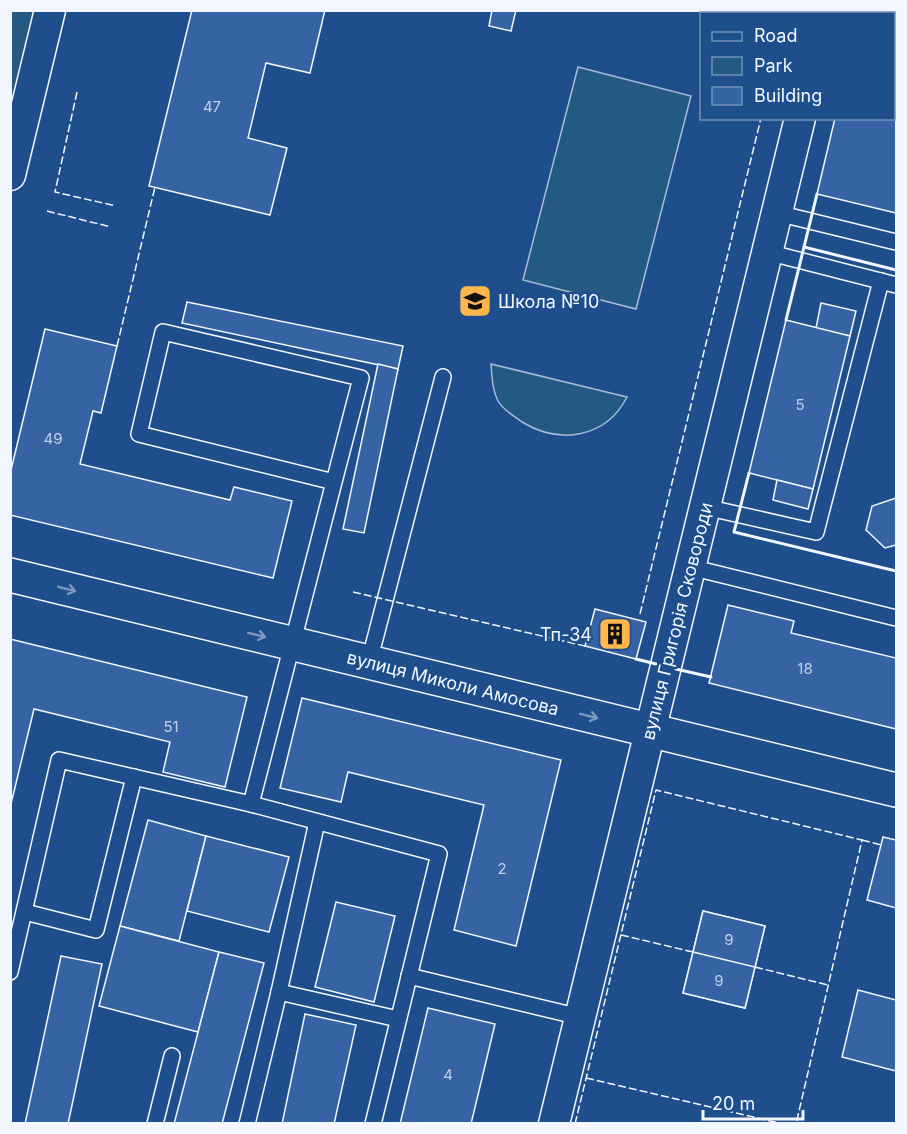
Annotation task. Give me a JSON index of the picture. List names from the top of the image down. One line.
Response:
{"streets":{"street":["вулиця Григорія Сковороди","вулиця Миколи Амосова"]},"crossings":[["вулиця Григорія Сковороди","вулиця Миколи Амосова"]],"one_way":["вулиця Миколи Амосова"],"places":{"school or university":["Школа №10"],"building":["Тп-34"]},"house_numbers":["47","5","49","18","51","2","9","9","4"],"legend":["Road","Park","Building"],"scale_bar":"20 m"}
